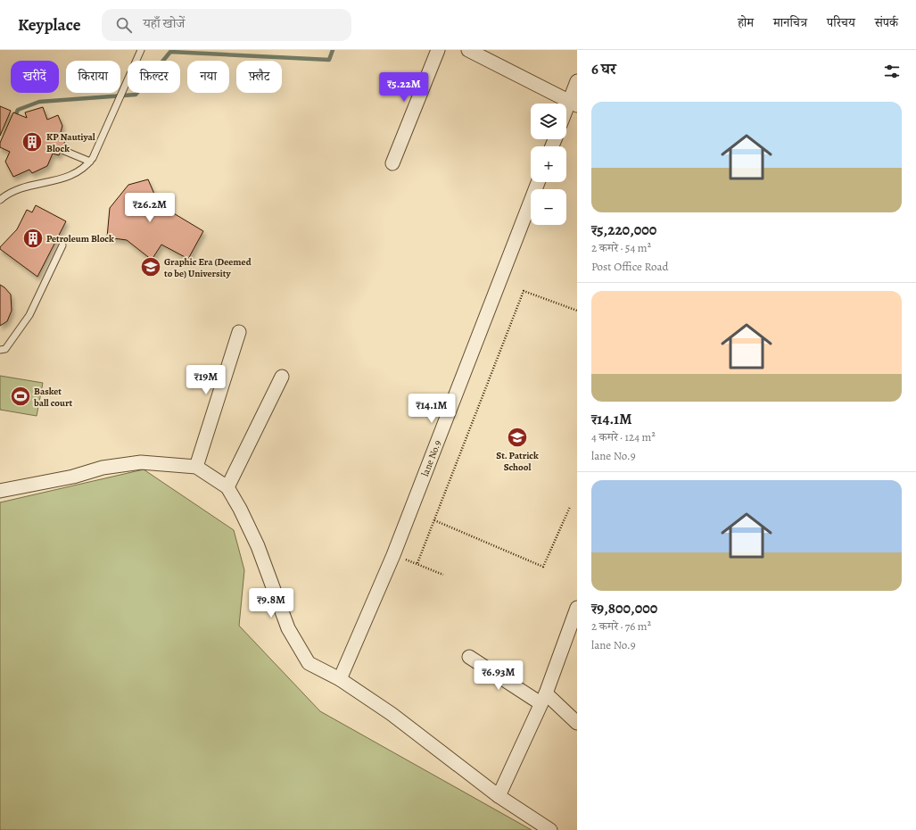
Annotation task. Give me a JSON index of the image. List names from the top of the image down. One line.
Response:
{"streets":{"street":["lane No.9"]},"places":{"building":["KP Nautiyal Block","Petroleum Block"],"school or university":["Graphic Era (Deemed to be) University","St. Patrick School"],"sports":["Basket ball court"]},"page":{"header":"Keyplace","search":"यहाँ खोजें","nav":["होम","मानचित्र","परिचय","संपर्क"],"heading":"6 घर","chip":["खरीदें","किराया","फ़िल्टर","नया","फ़्लैट"],"price":["₹5.22M","₹26.2M","₹19M","₹14.1M","₹9.8M","₹6.93M"],"list":[{"name":"₹5,220,000","note":"2 कमरे · 54 m² · Post Office Road"},{"name":"₹14.1M","note":"4 कमरे · 124 m² · lane No.9"},{"name":"₹9,800,000","note":"2 कमरे · 76 m² · lane No.9"}],"map_buttons":["+","−"]}}
